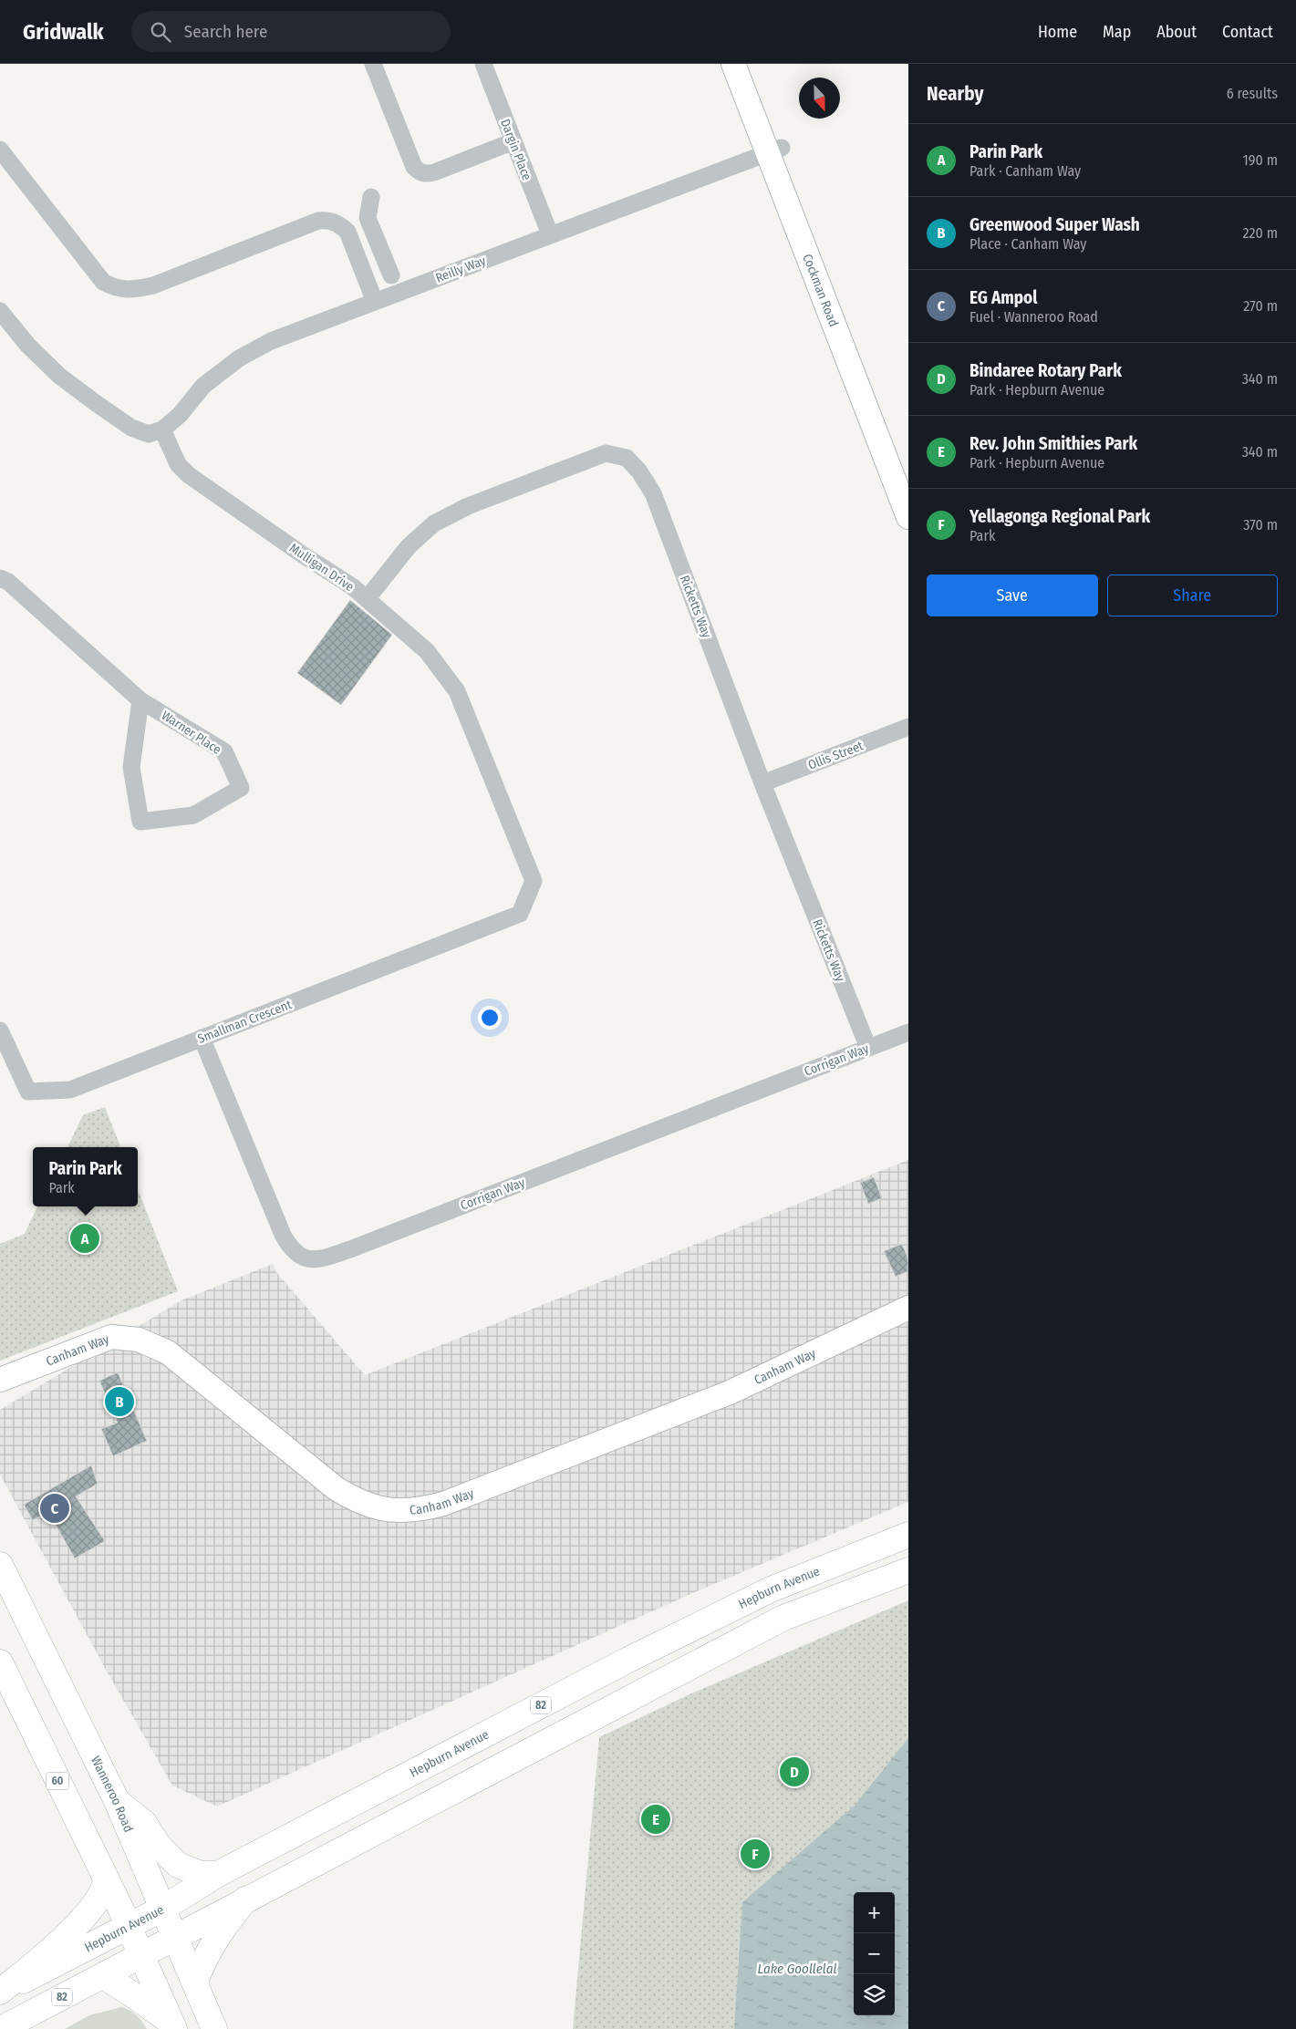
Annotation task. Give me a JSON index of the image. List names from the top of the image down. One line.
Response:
{"streets":{"main road":["Cockman Road","Canham Way","Hepburn Avenue","82","60","Wanneroo Road"],"street":["Dargin Place","Reilly Way","Mulligan Drive","Ricketts Way","Warner Place","Ollis Street","Smallman Crescent","Corrigan Way"]},"crossings":[["Dargin Place","Reilly Way"],["Reilly Way","Cockman Road"],["Reilly Way","Mulligan Drive"],["Mulligan Drive","Ricketts Way"],["Mulligan Drive","Smallman Crescent"],["Ricketts Way","Ollis Street"],["Ricketts Way","Corrigan Way"],["Smallman Crescent","Corrigan Way"],["Hepburn Avenue","60"],["Hepburn Avenue","Wanneroo Road"],["82","60"],["82","Wanneroo Road"]],"water":["Lake Goollelal"],"north":"bottom","page":{"header":"Gridwalk","search":"Search here","nav":["Home","Map","About","Contact"],"heading":["Nearby","6 results"],"list":[{"mark":"A","name":"Parin Park","note":"Park · Canham Way","value":"190 m"},{"mark":"B","name":"Greenwood Super Wash","note":"Place · Canham Way","value":"220 m"},{"mark":"C","name":"EG Ampol","note":"Fuel · Wanneroo Road","value":"270 m"},{"mark":"D","name":"Bindaree Rotary Park","note":"Park · Hepburn Avenue","value":"340 m"},{"mark":"E","name":"Rev. John Smithies Park","note":"Park · Hepburn Avenue","value":"340 m"},{"mark":"F","name":"Yellagonga Regional Park","note":"Park","value":"370 m"}],"buttons":["Save","Share"],"popup":["Parin Park","Park"],"pins":["A","B","C","D","E","F"],"map_buttons":["+","−"]}}
